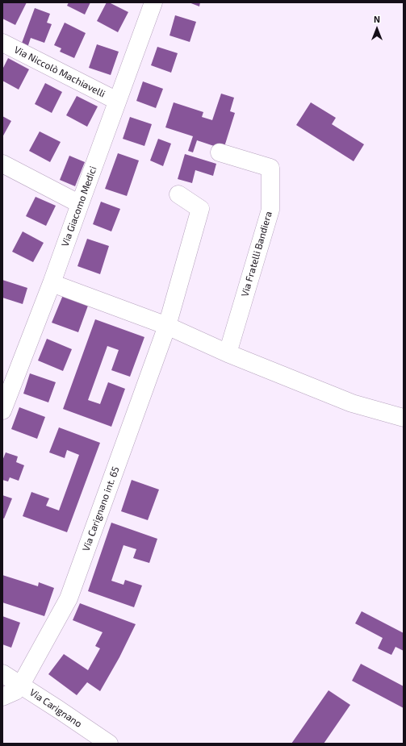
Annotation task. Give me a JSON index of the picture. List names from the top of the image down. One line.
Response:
{"streets":{"street":["Via Niccolò Machiavelli","Via Giacomo Medici","Via Fratelli Bandiera","Via Carignano int. 65","Via Carignano"]},"crossings":[["Via Niccolò Machiavelli","Via Giacomo Medici"],["Via Carignano int. 65","Via Carignano"]],"north":"top"}
